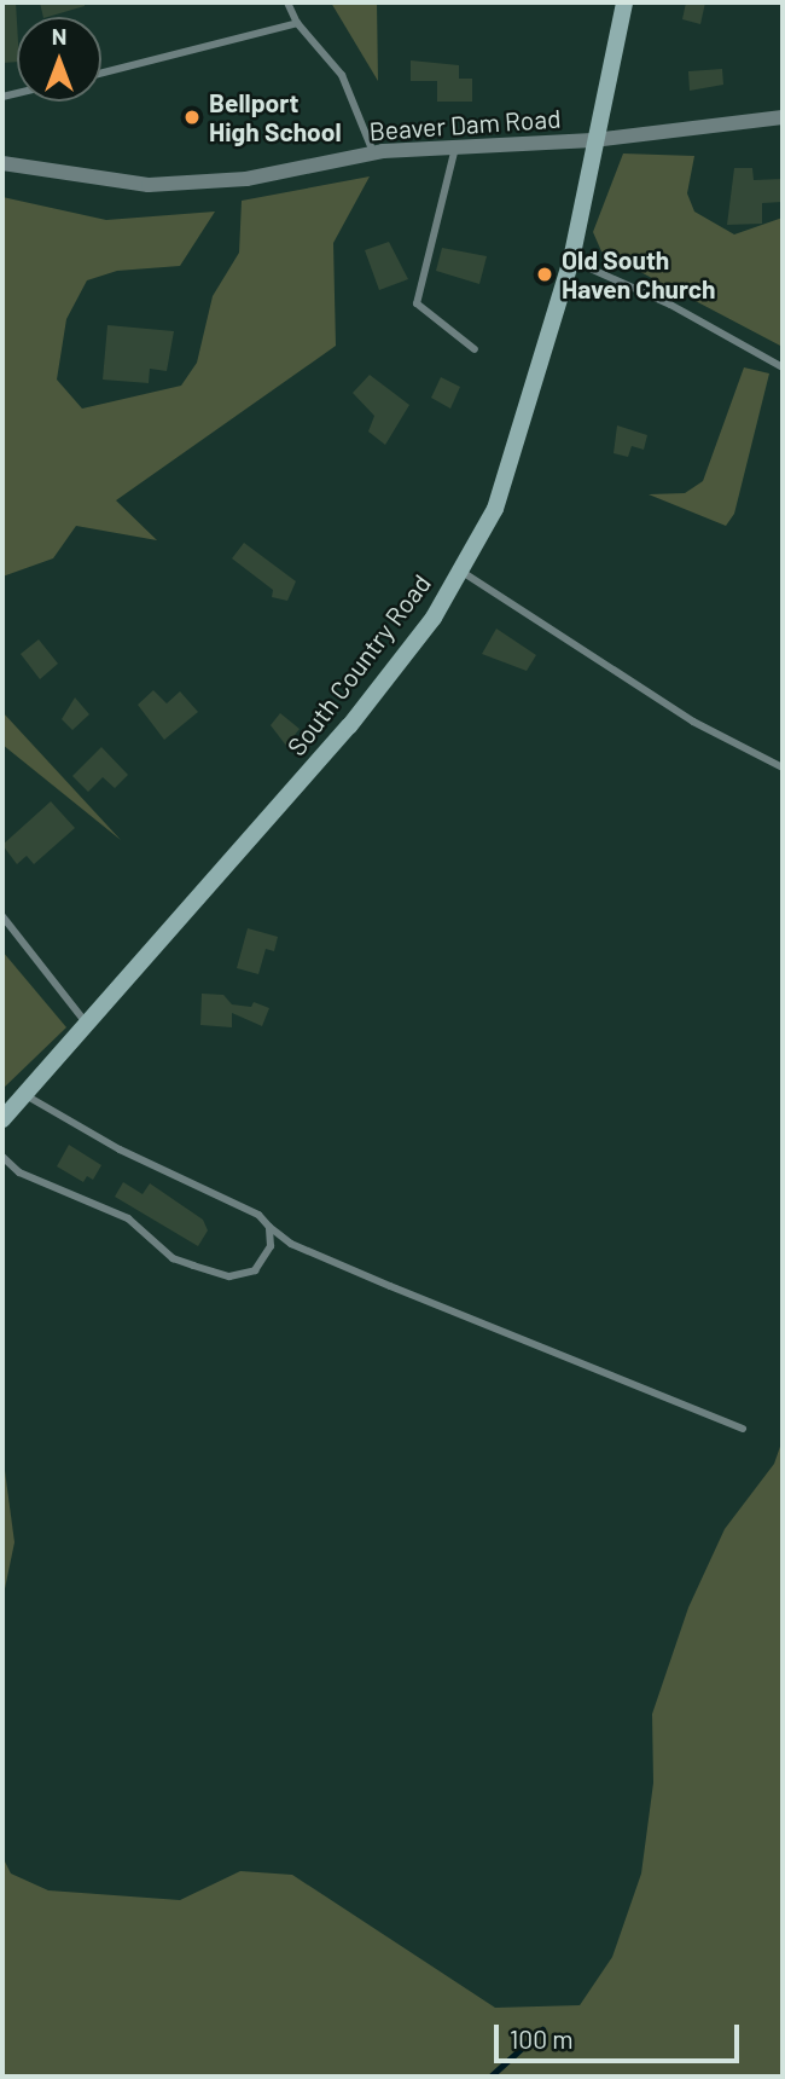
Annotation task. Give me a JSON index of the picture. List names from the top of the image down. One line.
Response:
{"streets":{"main road":["South Country Road"],"street":["Beaver Dam Road"]},"crossings":[["Beaver Dam Road","South Country Road"]],"places":["Bellport High School","Old South Haven Church"],"scale_bar":"100 m","north":"top"}
